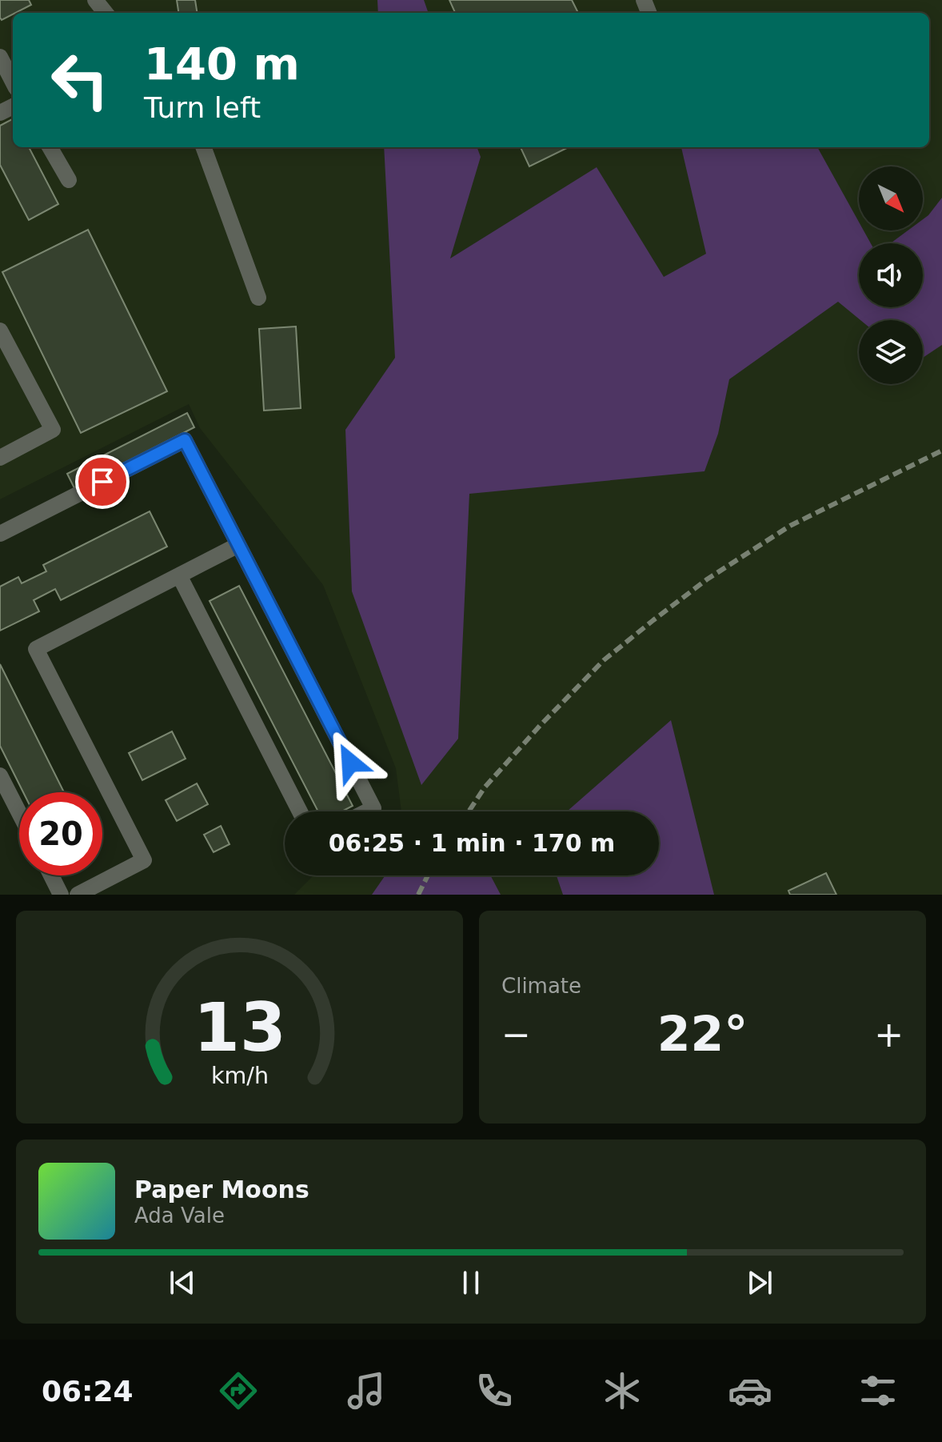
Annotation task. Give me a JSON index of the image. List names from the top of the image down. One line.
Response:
{"north":"bottom right","page":{"turn":["140 m","Turn left"],"limit":"20","trip":"06:25 · 1 min · 170 m","tile":"Climate","heat":["−","22°","+"],"song":["Paper Moons","Ada Vale"],"tabs":"06:24","gauge":["13","km/h"]}}
